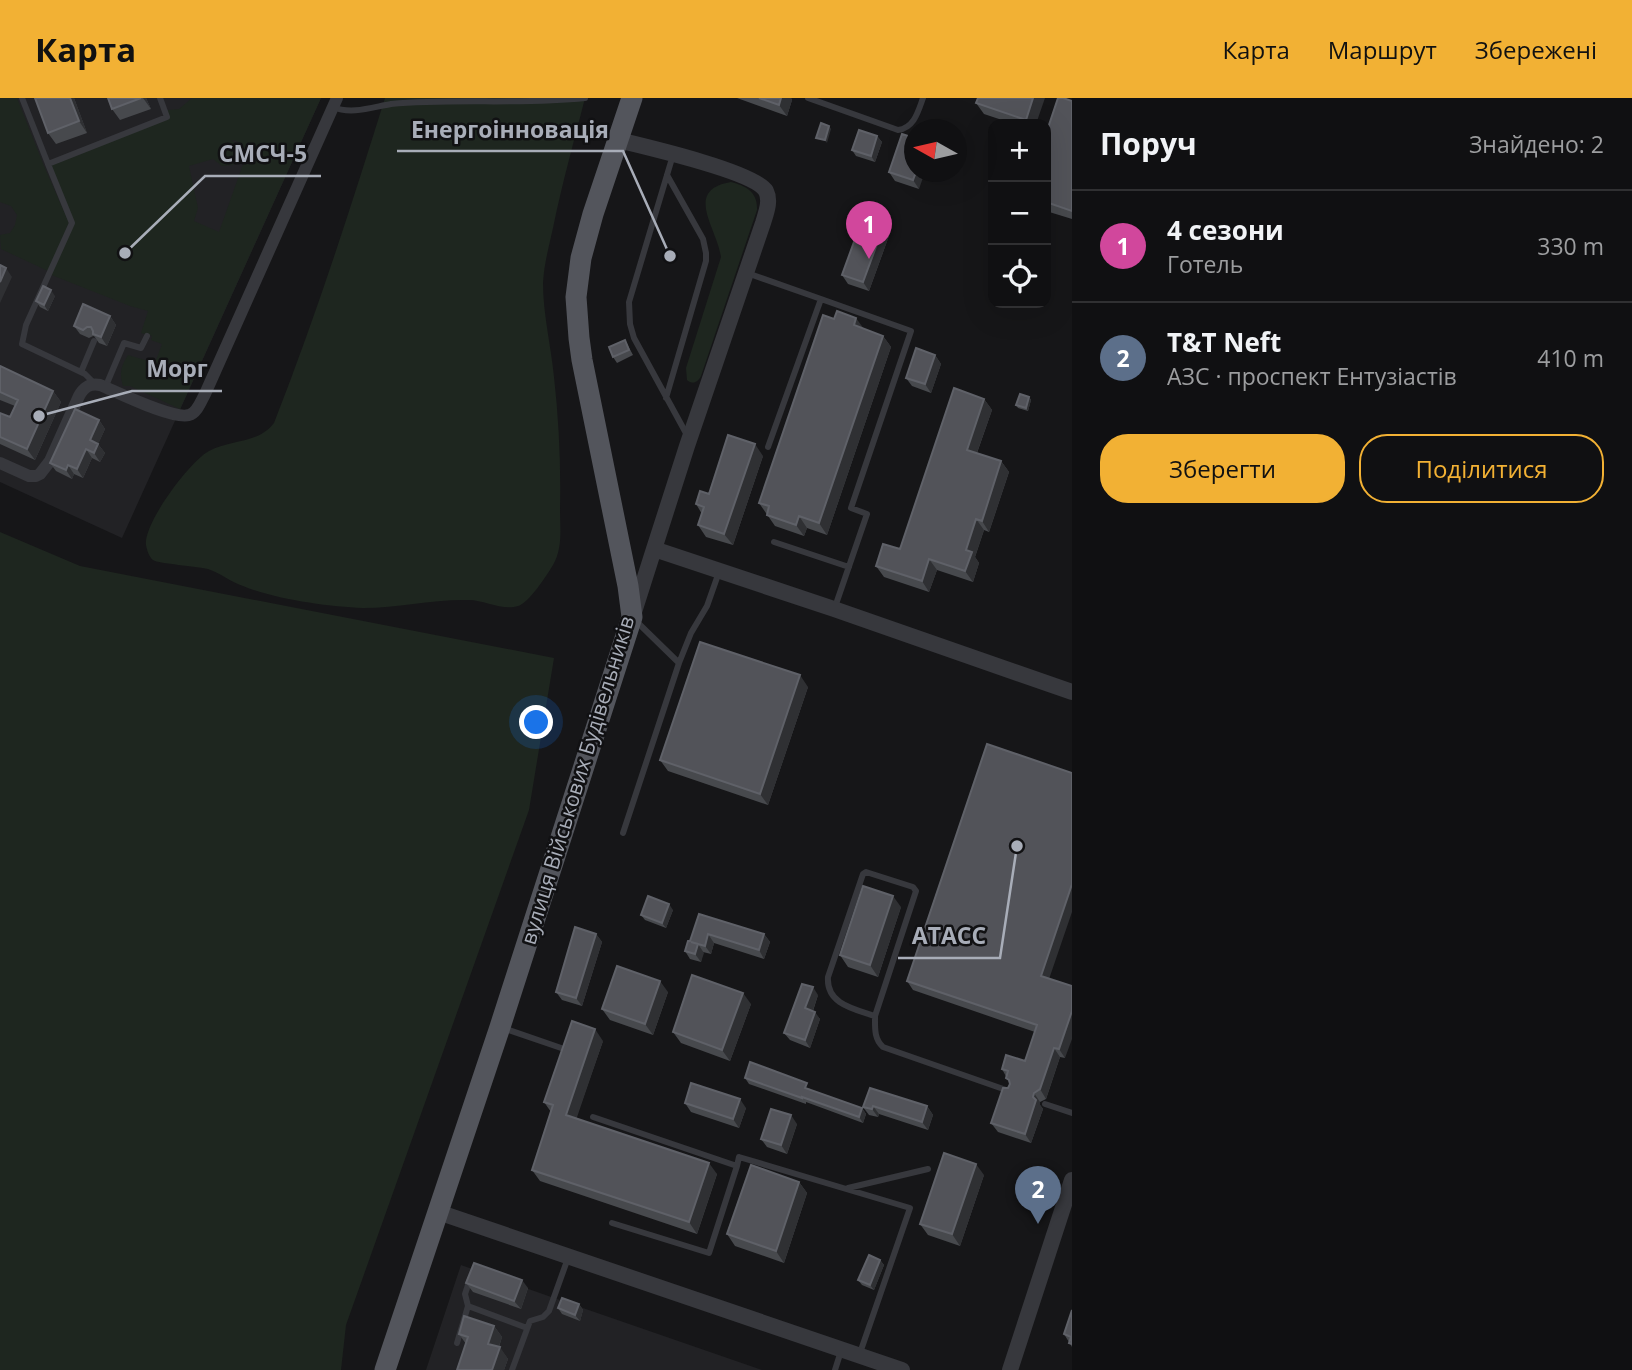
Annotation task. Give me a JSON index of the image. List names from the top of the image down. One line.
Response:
{"streets":{"main road":["вулиця Військових Будівельників"]},"places":["СМСЧ-5","Енергоінновація","Морг","АТАСС"],"north":"left","page":{"header":"Карта","nav":["Карта","Маршрут","Збережені"],"heading":["Поруч","Знайдено: 2"],"map_buttons":["+","−"],"list":[{"mark":"1","name":"4 сезони","note":"Готель","value":"330 m"},{"mark":"2","name":"T&T Neft","note":"АЗС · проспект Ентузіастів","value":"410 m"}],"pins":["1","2"],"buttons":["Зберегти","Поділитися"]}}
